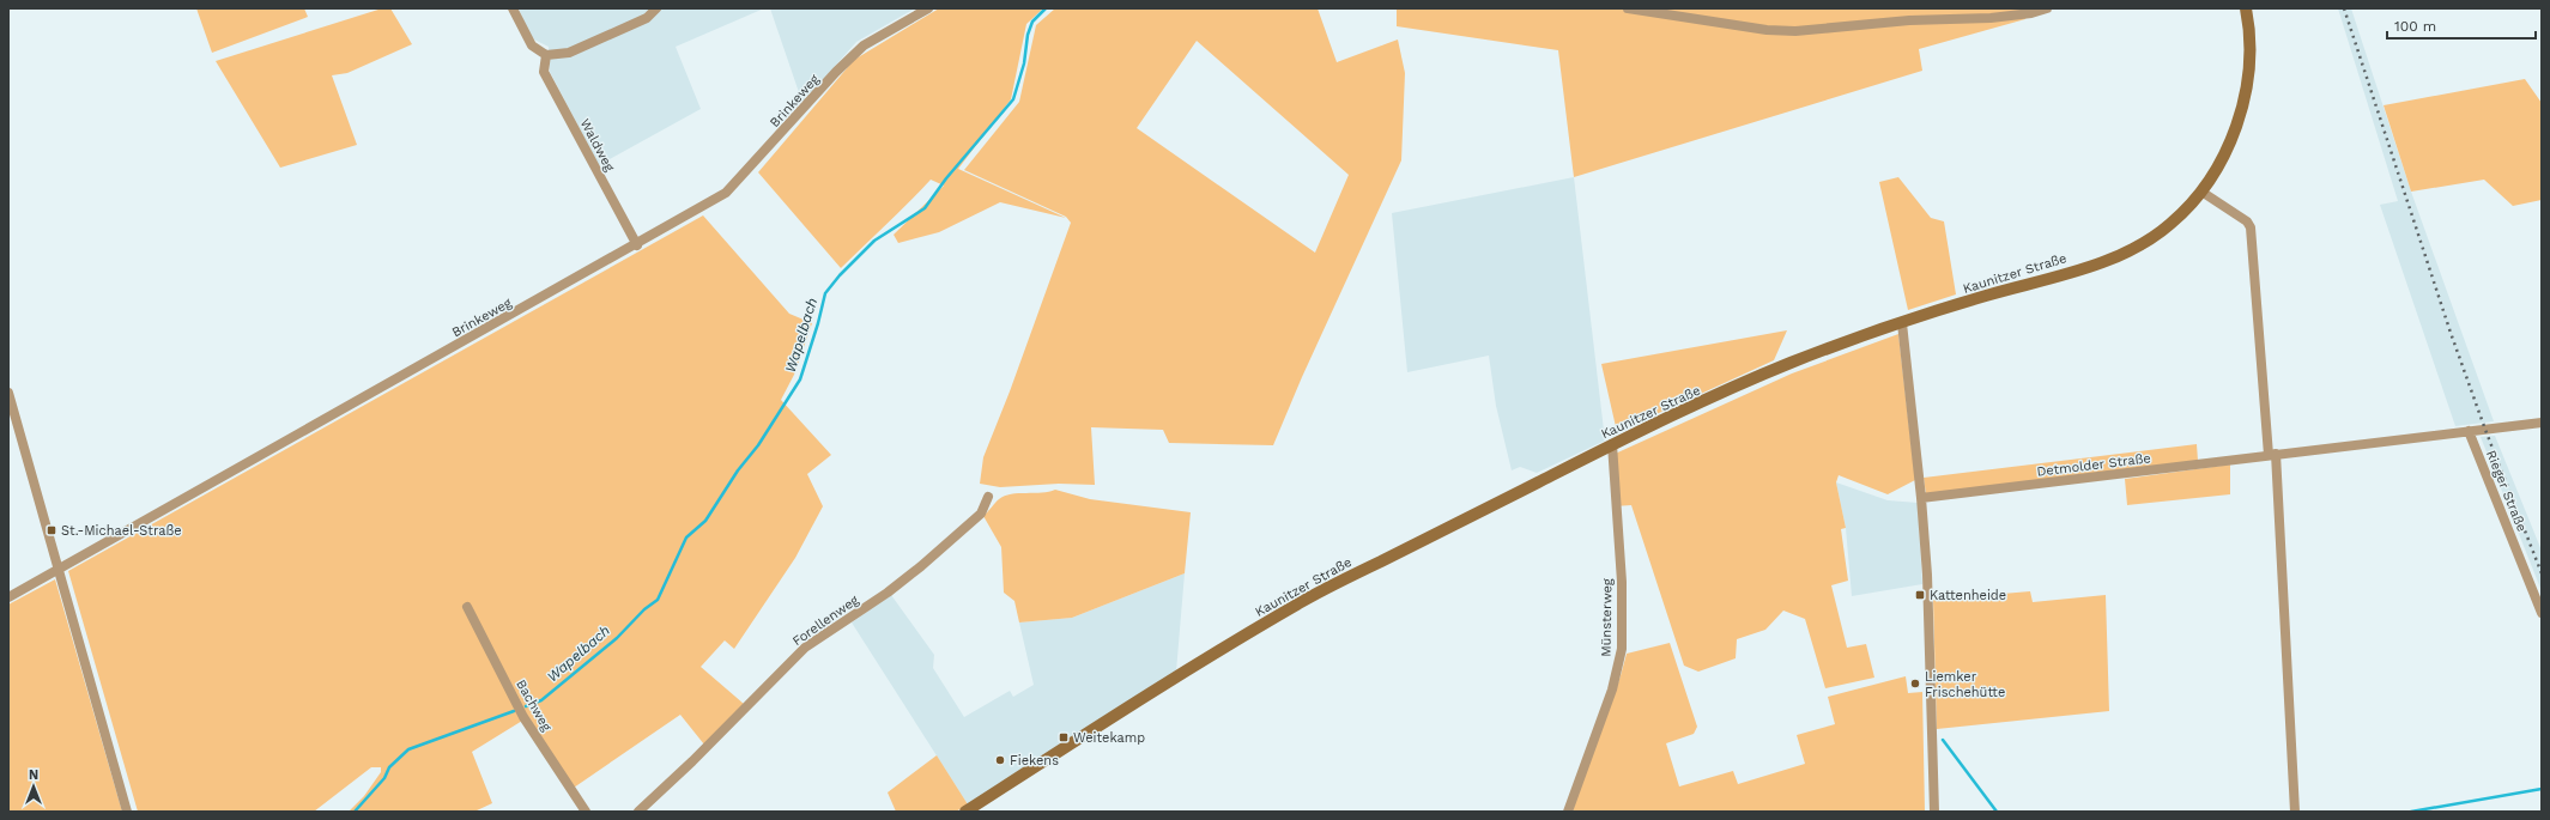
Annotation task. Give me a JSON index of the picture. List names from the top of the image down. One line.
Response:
{"streets":{"street":["Brinkeweg","Waldweg","Kaunitzer Straße","Detmolder Straße","Rieger Straße","Münsterweg","Forellenweg","Bachweg"]},"crossings":[["Brinkeweg","Waldweg"],["Kaunitzer Straße","Münsterweg"],["Detmolder Straße","Rieger Straße"]],"water":["Wapelbach"],"places":{"transit":["St.-Michael-Straße","Kattenheide","Weitekamp"],"other":["Liemker Frischehütte","Fiekens"]},"scale_bar":"100 m","north":"top"}
